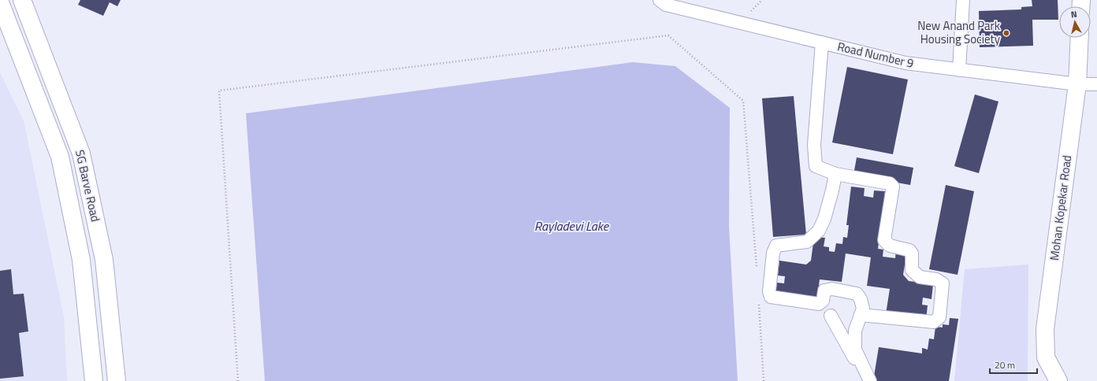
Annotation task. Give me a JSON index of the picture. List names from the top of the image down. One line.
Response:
{"streets":{"main road":["SG Barve Road","Mohan Kopekar Road"],"street":["Road Number 9"]},"crossings":[["Road Number 9","Mohan Kopekar Road"]],"water":["Rayladevi Lake"],"places":["New Anand Park Housing Society"],"scale_bar":"20 m","north":"top"}
